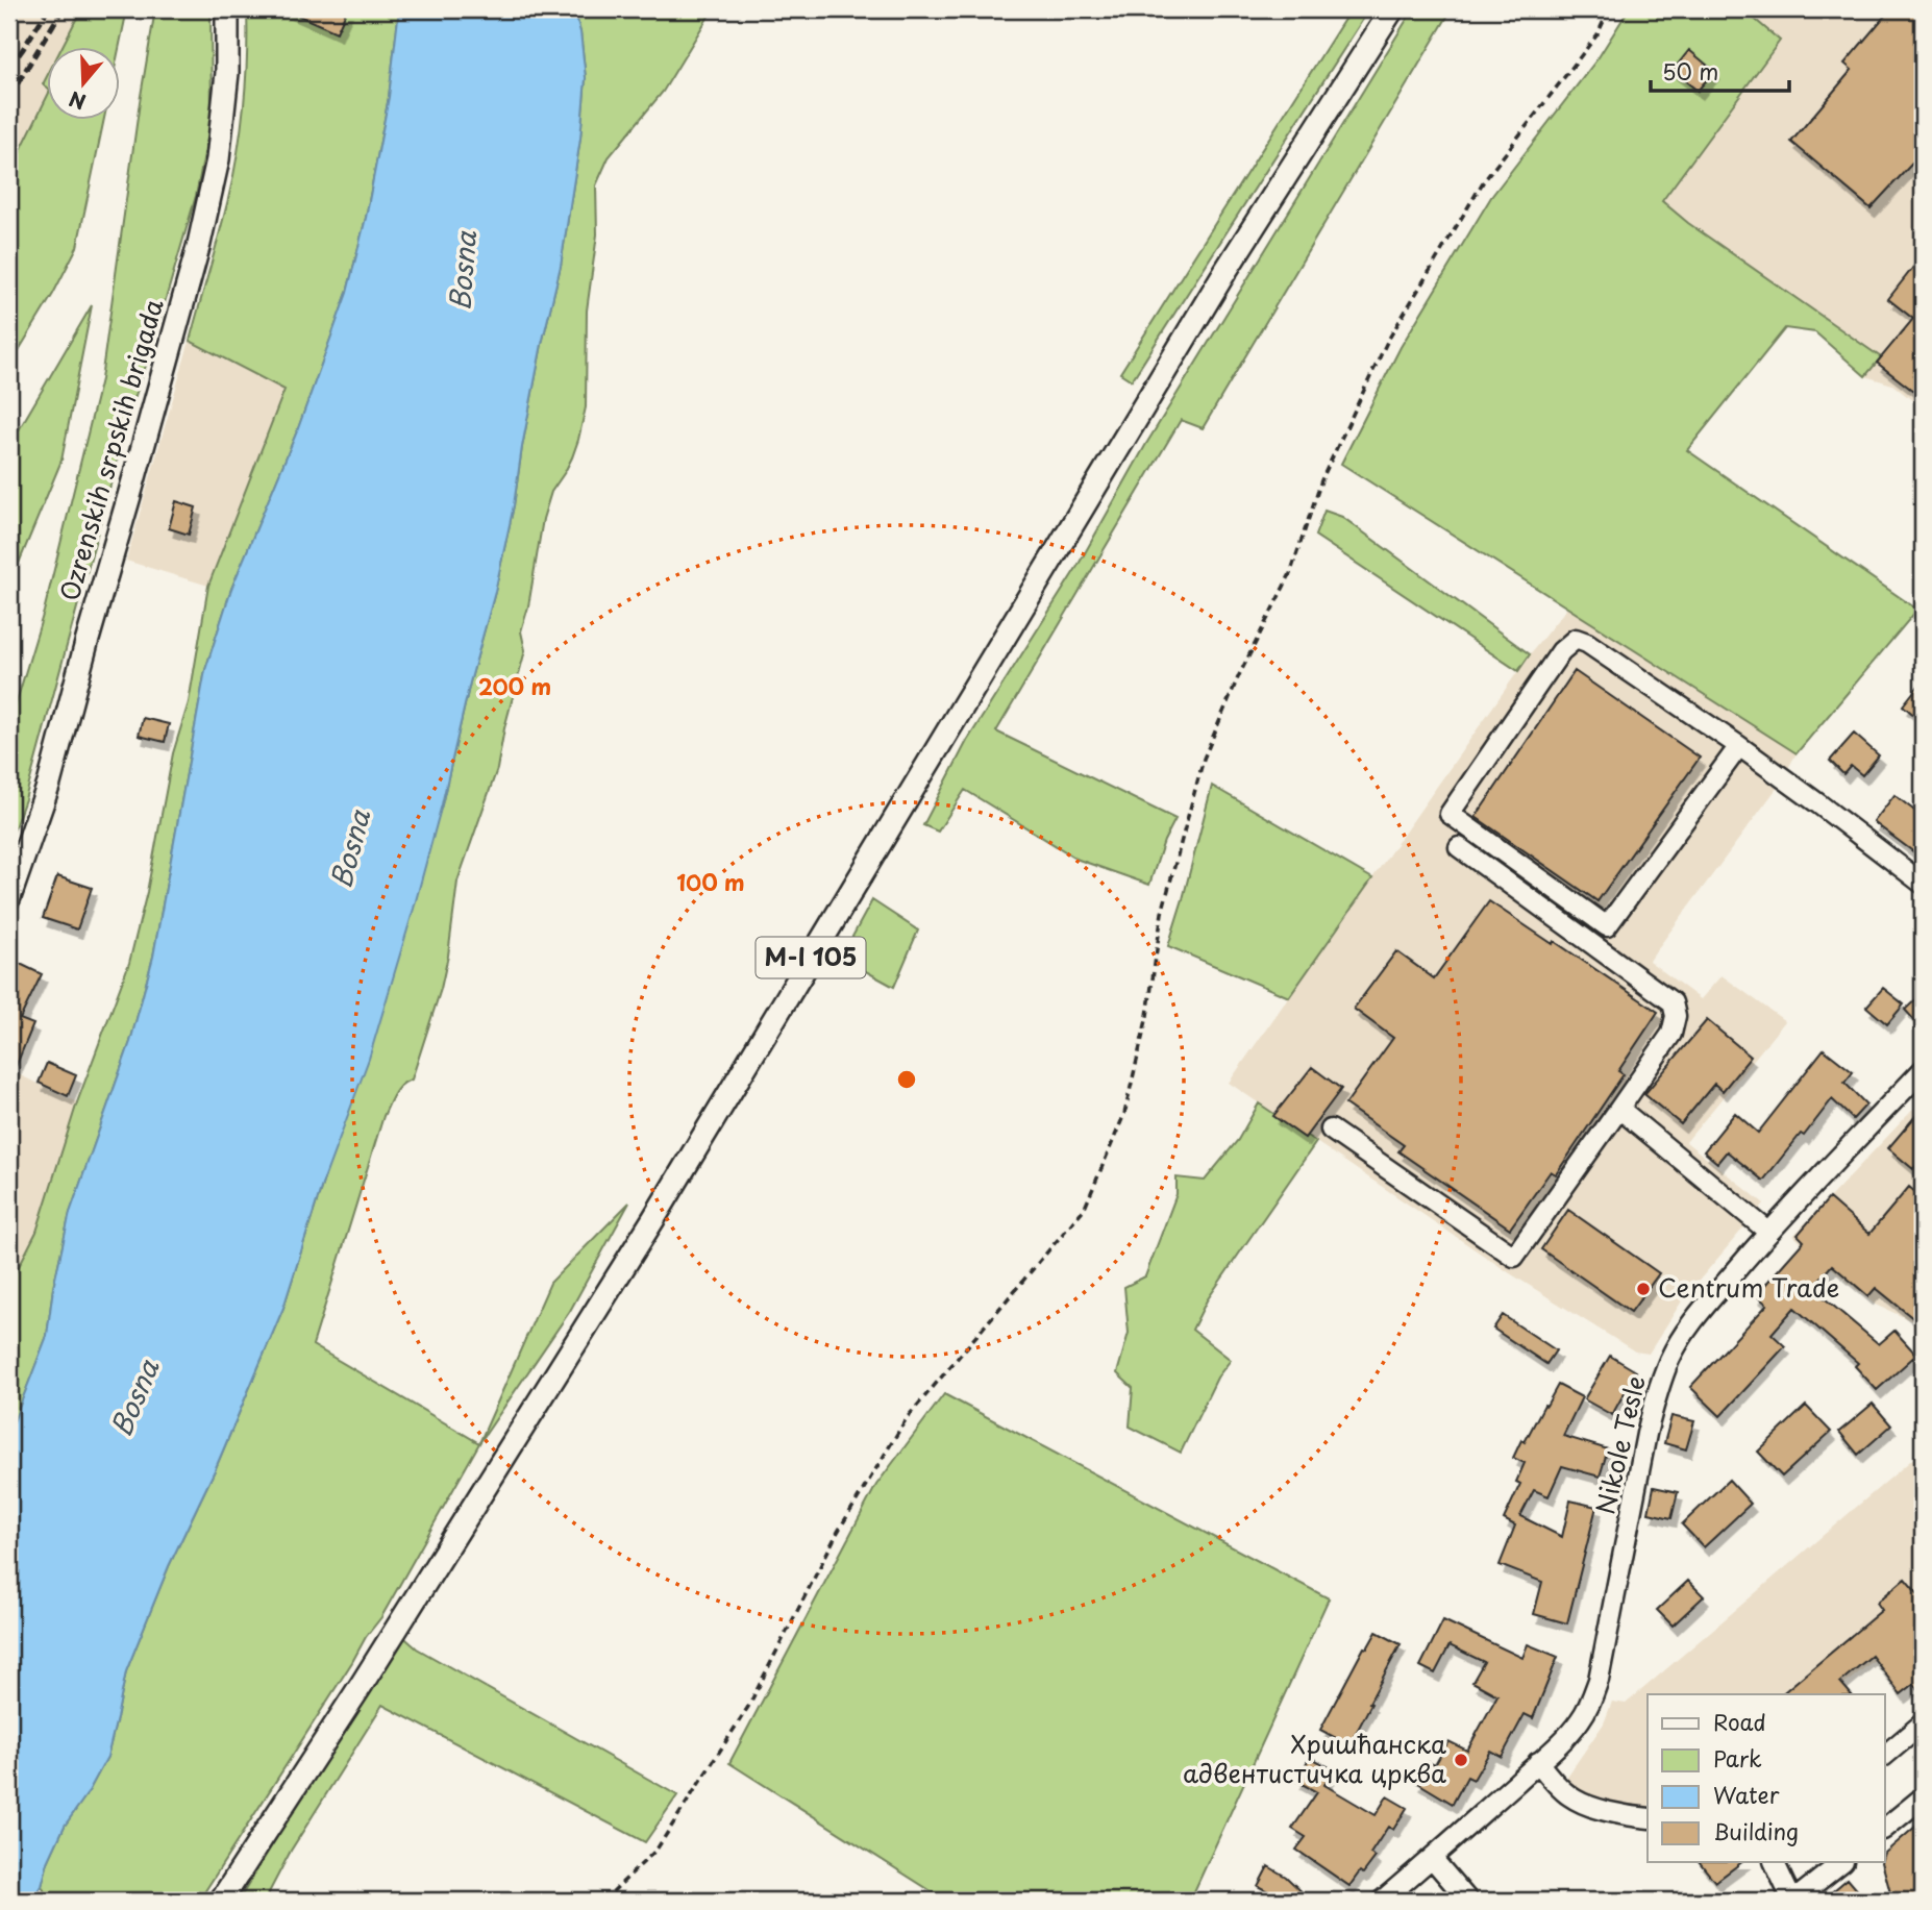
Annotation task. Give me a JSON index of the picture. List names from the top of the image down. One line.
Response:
{"streets":{"main road":["Ozrenskih srpskih brigada","M-I 105"],"street":["Nikole Tesle"]},"water":["Bosna"],"places":["Centrum Trade","Хришћанска адвентистичка црква"],"legend":["Road","Park","Water","Building"],"scale_bar":"50 m","north":"bottom","rings":["200 m","100 m"]}
